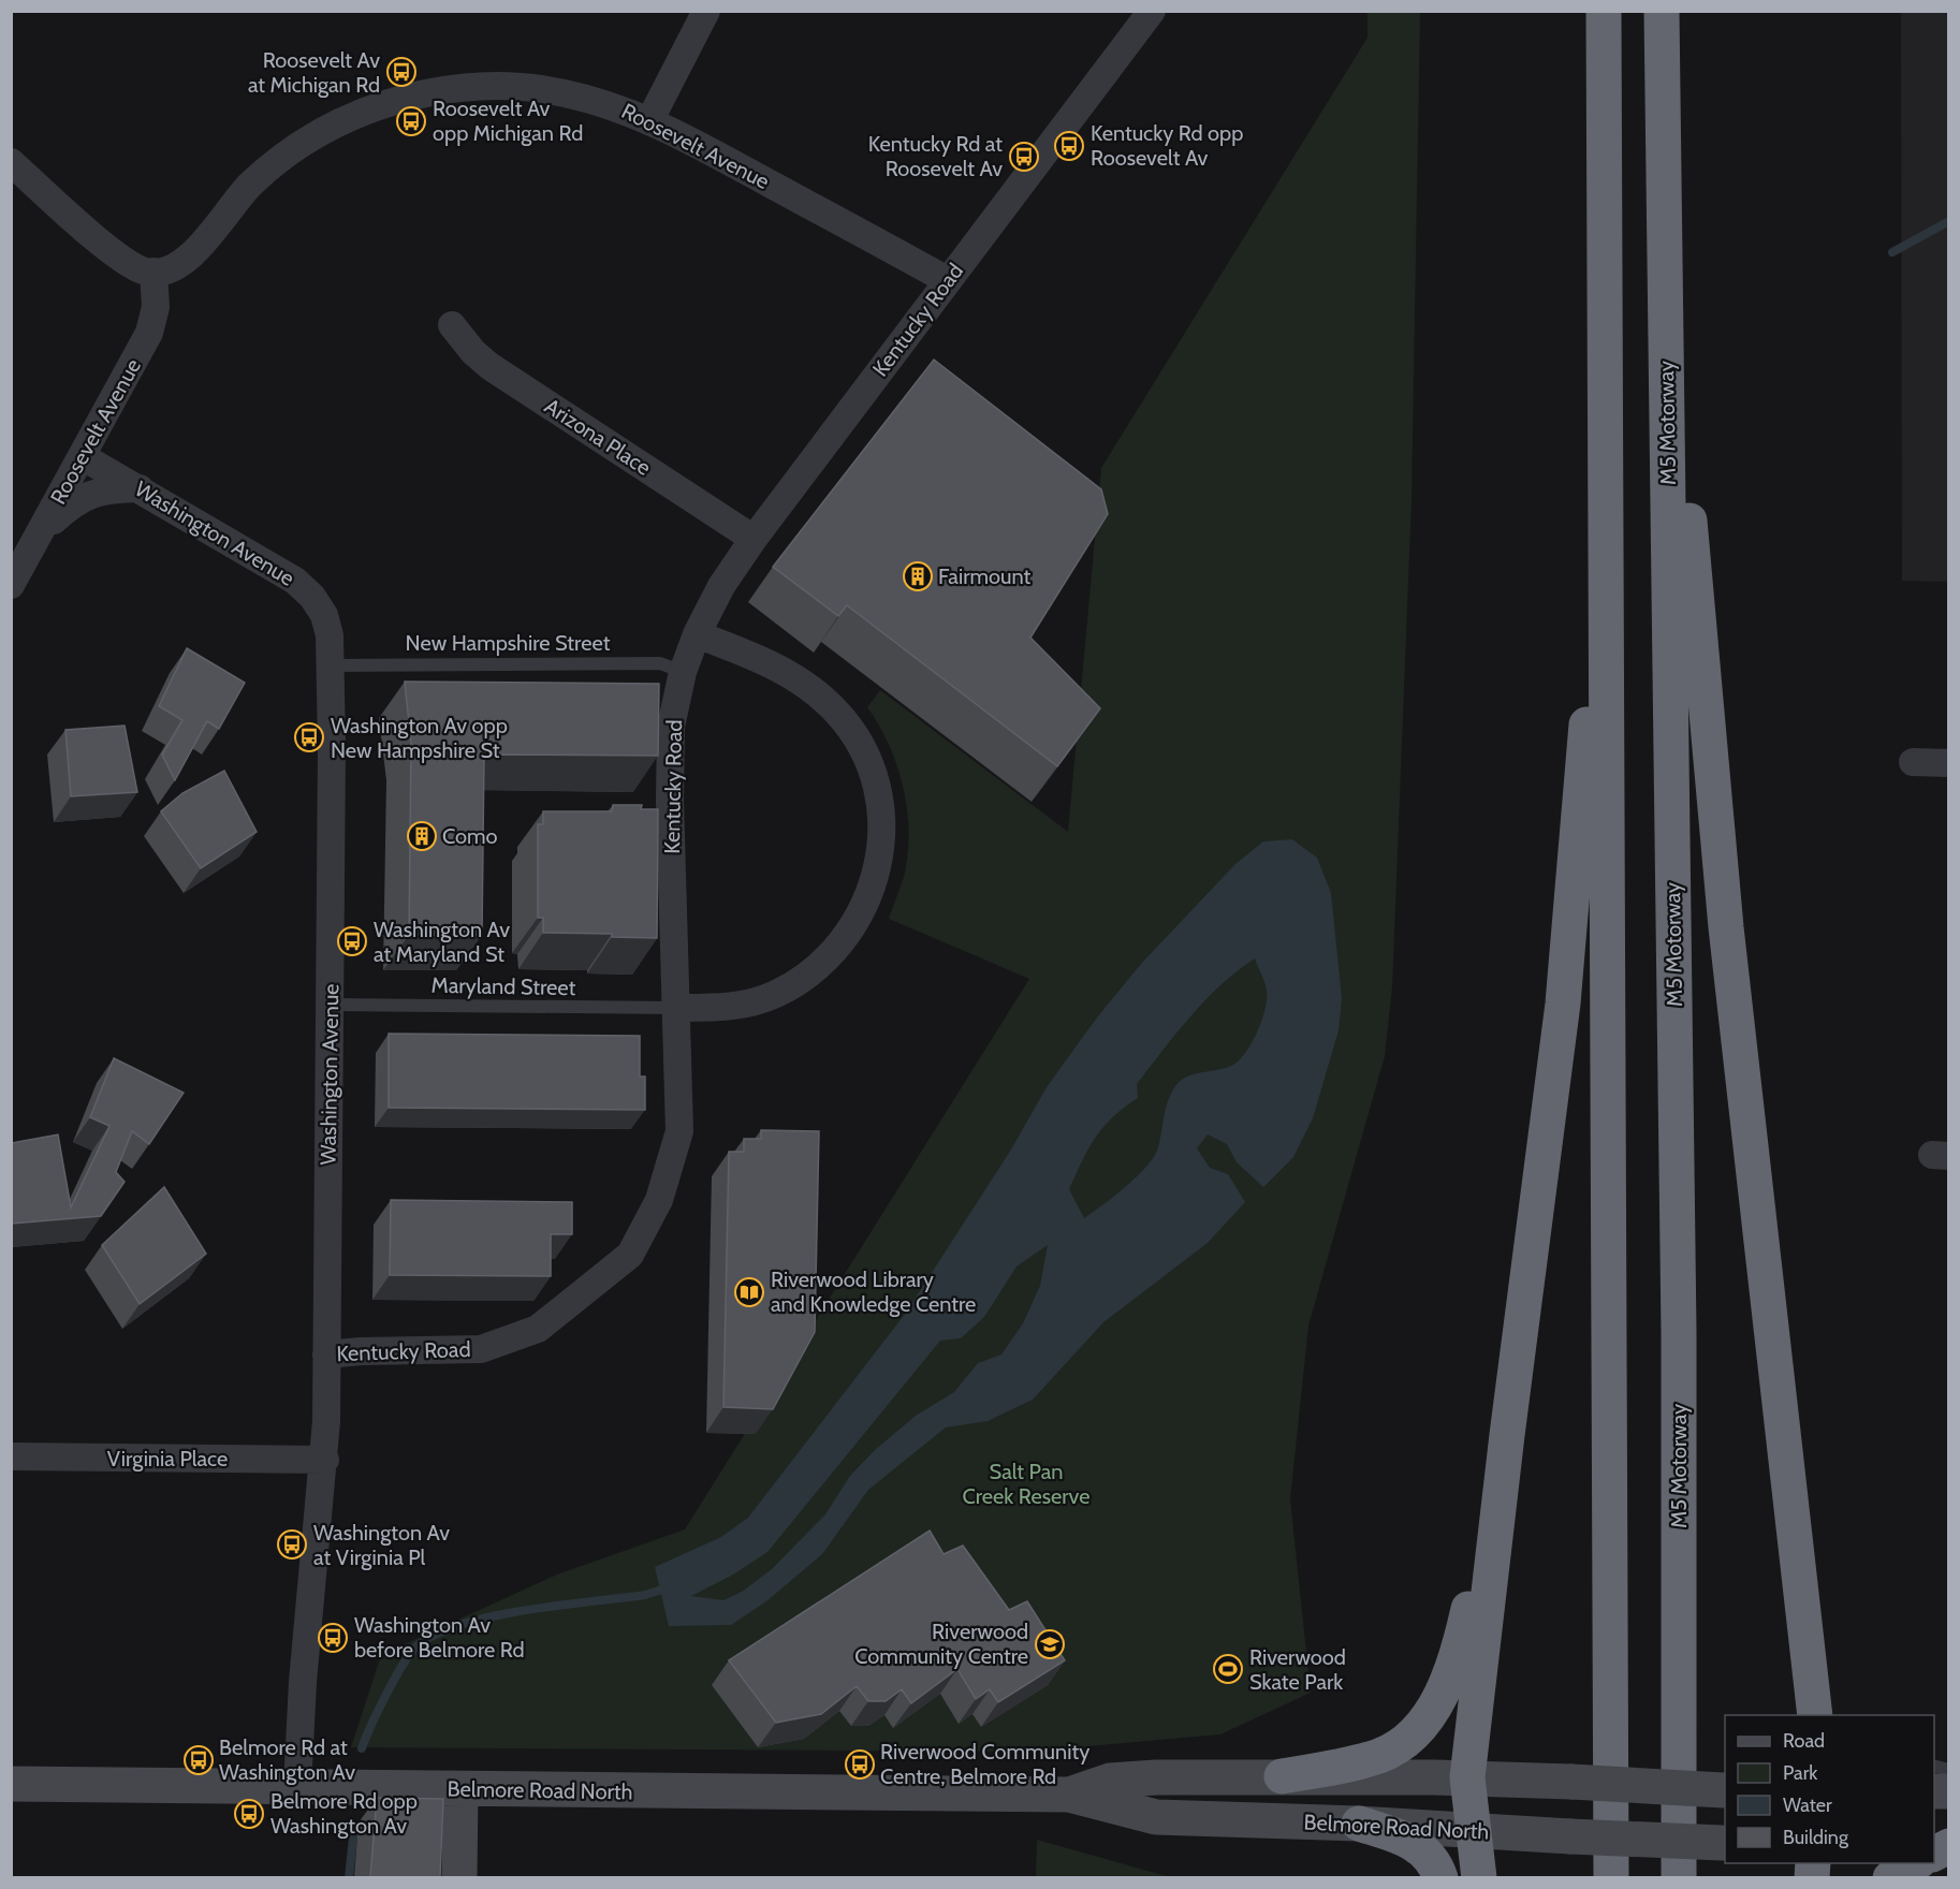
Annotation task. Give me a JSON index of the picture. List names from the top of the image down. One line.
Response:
{"streets":{"highway":["M5 Motorway"],"main road":["Belmore Road North"],"street":["Roosevelt Avenue","Kentucky Road","Arizona Place","Washington Avenue","Virginia Place"],"lane":["New Hampshire Street","Maryland Street"]},"crossings":[["Roosevelt Avenue","Kentucky Road"],["Roosevelt Avenue","Washington Avenue"],["Kentucky Road","Arizona Place"],["Kentucky Road","Washington Avenue"],["Kentucky Road","New Hampshire Street"],["Kentucky Road","Maryland Street"],["Washington Avenue","New Hampshire Street"],["Washington Avenue","Maryland Street"],["Washington Avenue","Virginia Place"],["Washington Avenue","Belmore Road North"]],"parks":["Salt Pan Creek Reserve"],"places":{"bus stop":["Roosevelt Av at Michigan Rd","Roosevelt Av opp Michigan Rd","Kentucky Rd opp Roosevelt Av","Kentucky Rd at Roosevelt Av","Washington Av opp New Hampshire St","Washington Av at Maryland St","Washington Av at Virginia Pl","Washington Av before Belmore Rd","Belmore Rd at Washington Av","Riverwood Community Centre, Belmore Rd","Belmore Rd opp Washington Av"],"building":["Fairmount","Como"],"library":["Riverwood Library and Knowledge Centre"],"school or university":["Riverwood Community Centre"],"sports":["Riverwood Skate Park"]},"legend":["Road","Park","Water","Building"]}
